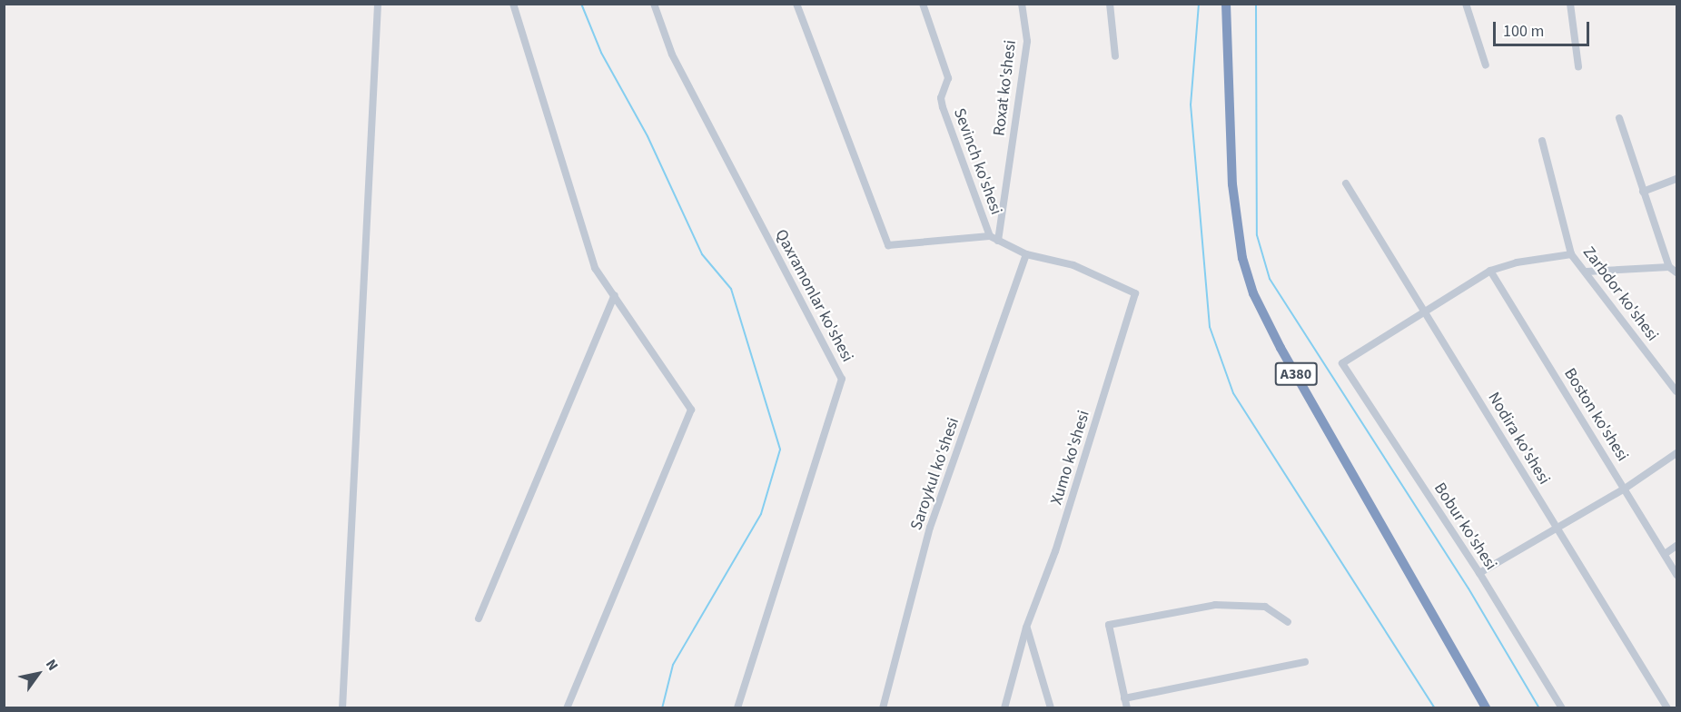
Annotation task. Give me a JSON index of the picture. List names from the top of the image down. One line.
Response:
{"streets":{"highway":["A380"],"street":["Roxat ko'shesi","Sevinch ko'shesi","Zarbdor ko'shesi","Qaxramonlar ko'shesi","Boston ko'shesi","Nodira ko'shesi","Xumo ko'shesi","Saroykul ko'shesi","Bobur ko'shesi"]},"crossings":[["Nodira ko'shesi","Bobur ko'shesi"],["Xumo ko'shesi","Saroykul ko'shesi"]],"scale_bar":"100 m","north":"top right"}
